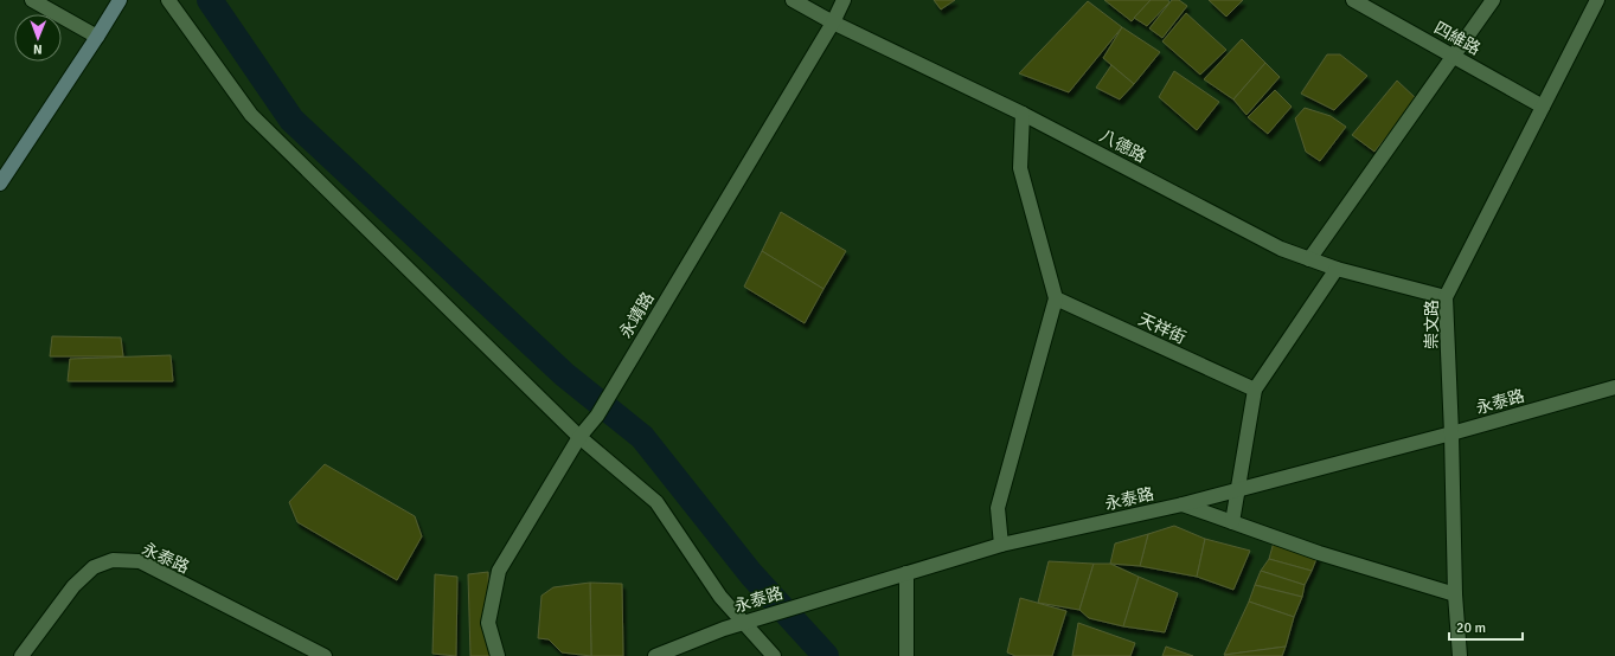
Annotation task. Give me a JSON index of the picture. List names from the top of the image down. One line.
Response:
{"streets":{"street":["四維路","八德路","永靖路","崇文路","天祥街","永泰路"]},"crossings":[["四維路","崇文路"],["八德路","永靖路"],["八德路","崇文路"],["崇文路","永泰路"]],"scale_bar":"20 m","north":"bottom"}
